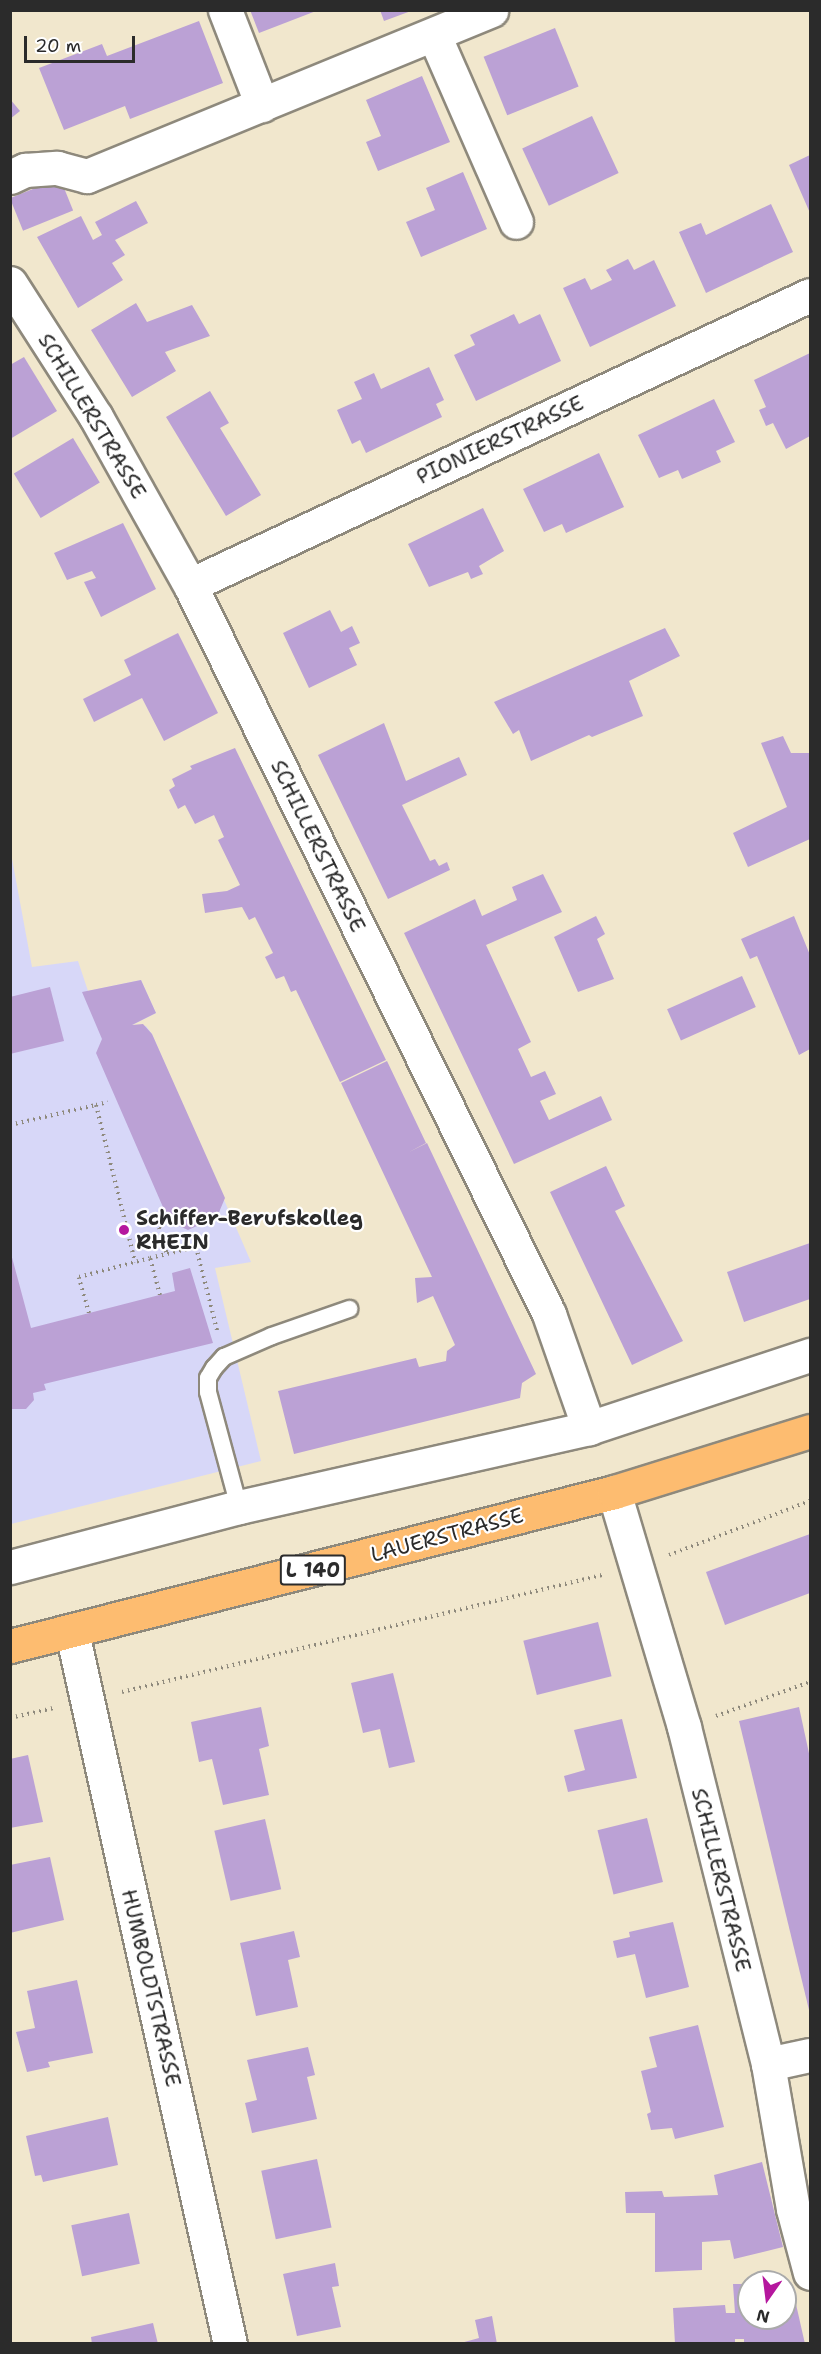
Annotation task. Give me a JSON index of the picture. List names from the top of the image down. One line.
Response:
{"streets":{"main road":["LAUERSTRASSE","L 140"],"street":["SCHILLERSTRASSE","PIONIERSTRASSE","HUMBOLDTSTRASSE"]},"crossings":[["SCHILLERSTRASSE","PIONIERSTRASSE"],["SCHILLERSTRASSE","LAUERSTRASSE"],["LAUERSTRASSE","HUMBOLDTSTRASSE"]],"places":["Schiffer-Berufskolleg RHEIN"],"scale_bar":"20 m","north":"bottom"}
